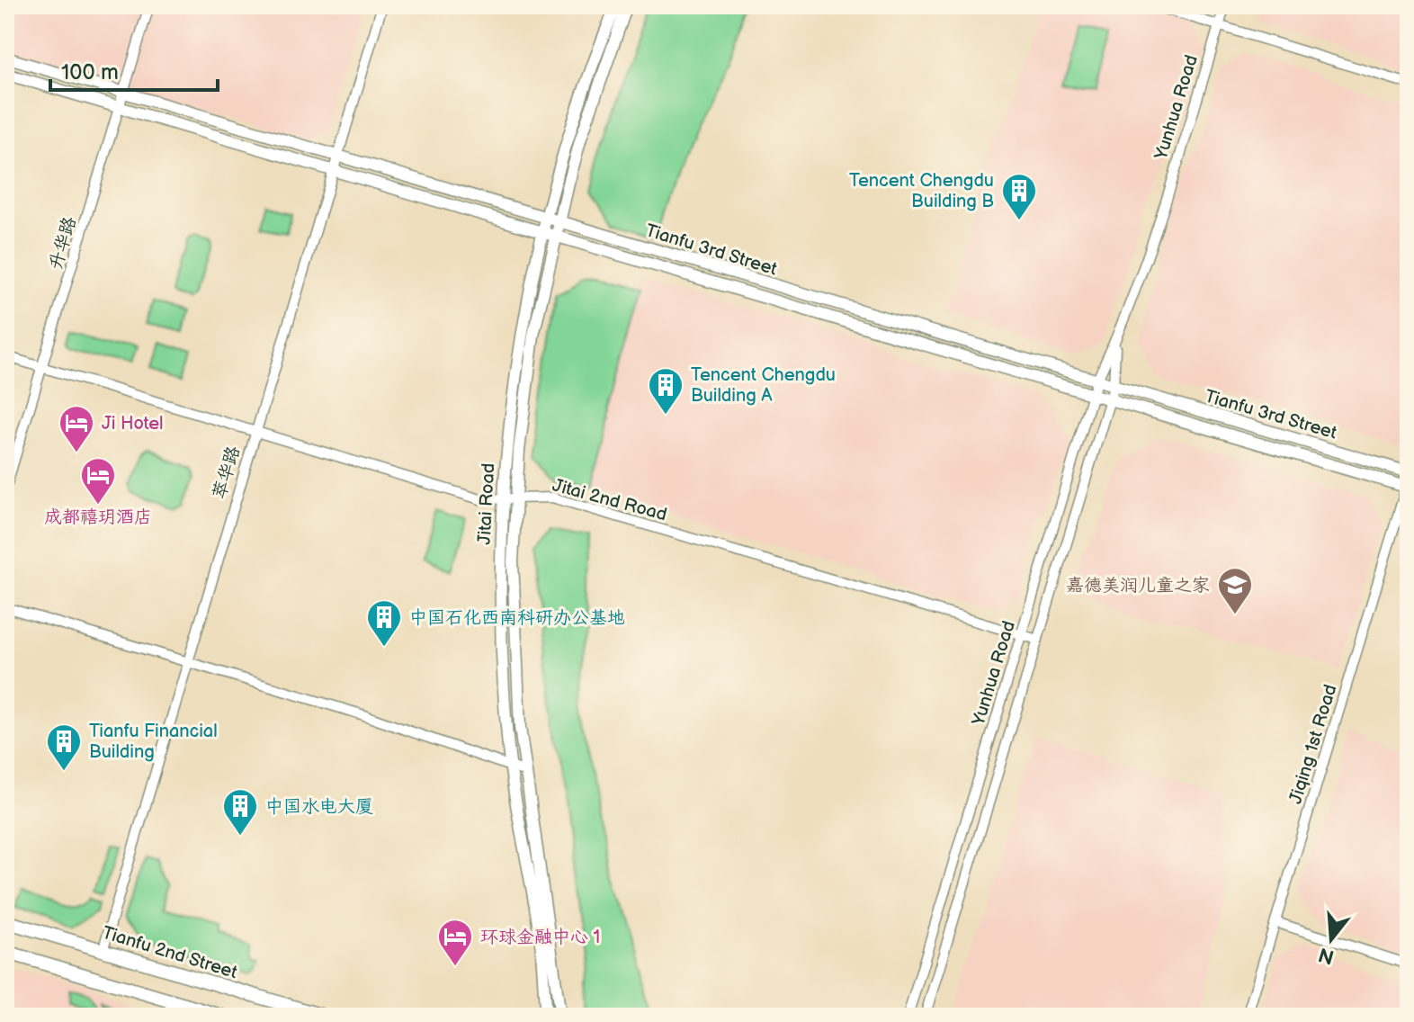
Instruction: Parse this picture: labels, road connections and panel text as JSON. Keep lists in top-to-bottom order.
{
  "streets": {
    "main road": ["Tianfu 2nd Street"],
    "street": [
      "Yunhua Road",
      "升华路",
      "Tianfu 3rd Street",
      "萃华路",
      "Jitai 2nd Road",
      "Jitai Road",
      "Jiqing 1st Road"
    ]
  },
  "crossings": [
    ["Yunhua Road", "Tianfu 3rd Street"],
    ["Yunhua Road", "Jitai 2nd Road"],
    ["升华路", "Tianfu 3rd Street"],
    ["升华路", "Jitai 2nd Road"],
    ["Tianfu 3rd Street", "萃华路"],
    ["Tianfu 3rd Street", "Jitai Road"],
    ["Tianfu 3rd Street", "Jiqing 1st Road"],
    ["萃华路", "Jitai 2nd Road"],
    ["萃华路", "Tianfu 2nd Street"],
    ["Jitai 2nd Road", "Jitai Road"]
  ],
  "places": {
    "building": [
      "Tencent Chengdu Building B",
      "Tencent Chengdu Building A",
      "中国石化西南科研办公基地",
      "Tianfu Financial Building",
      "中国水电大厦"
    ],
    "hotel": ["Ji Hotel", "成都禧玥酒店", "环球金融中心 1"],
    "school or university": ["嘉德美润儿童之家"]
  },
  "scale_bar": "100 m",
  "north": "bottom"
}
